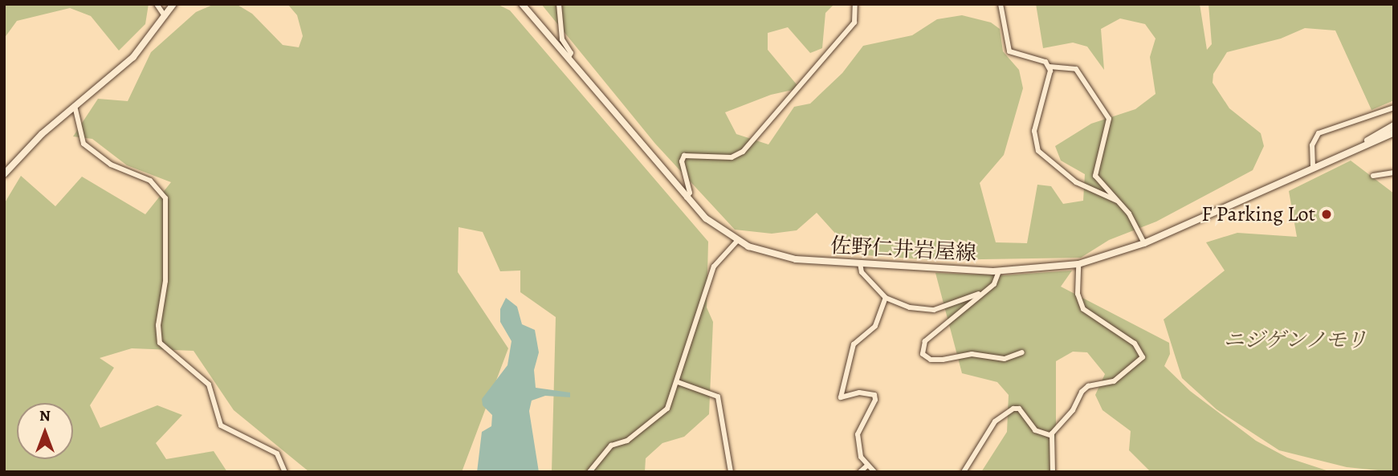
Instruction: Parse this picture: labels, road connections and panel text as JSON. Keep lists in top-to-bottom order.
{
  "streets": {
    "main road": ["佐野仁井岩屋線"]
  },
  "parks": ["ニジゲンノモリ"],
  "places": ["F Parking Lot"],
  "north": "top"
}
